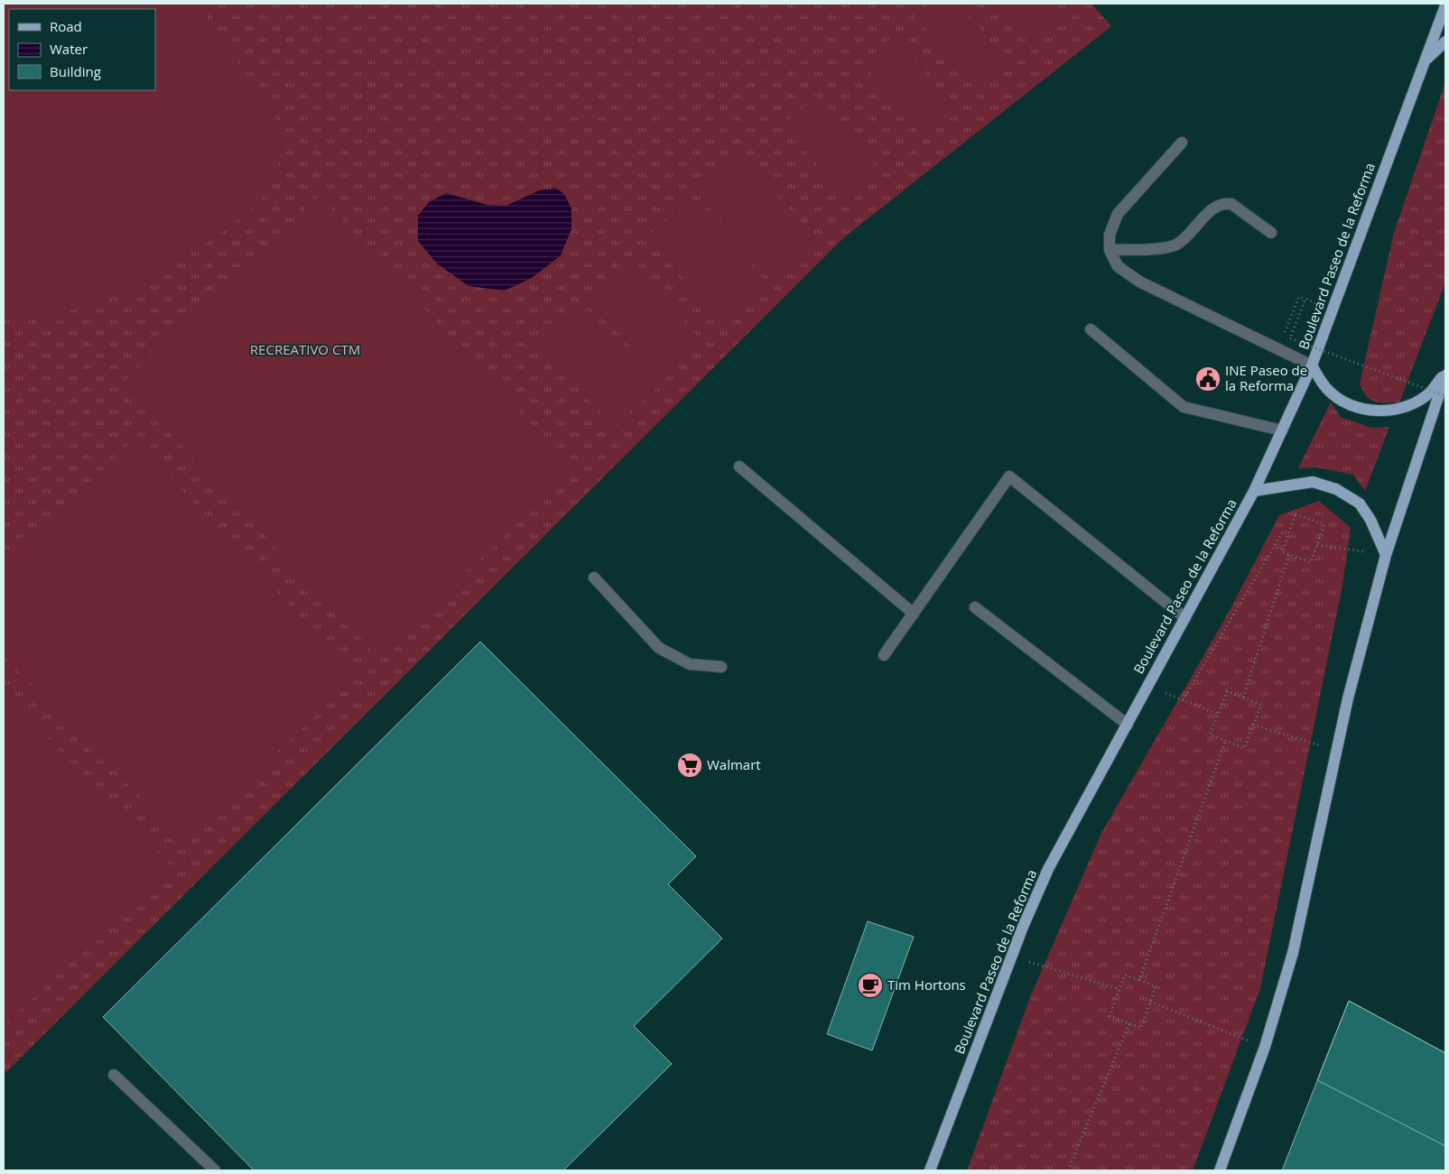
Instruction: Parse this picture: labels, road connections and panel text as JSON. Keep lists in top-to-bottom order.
{
  "streets": {
    "main road": ["Boulevard Paseo de la Reforma"]
  },
  "parks": ["RECREATIVO CTM"],
  "places": {
    "public building": ["INE Paseo de la Reforma"],
    "supermarket": ["Walmart"],
    "cafe": ["Tim Hortons"]
  },
  "legend": ["Road", "Water", "Building"]
}
